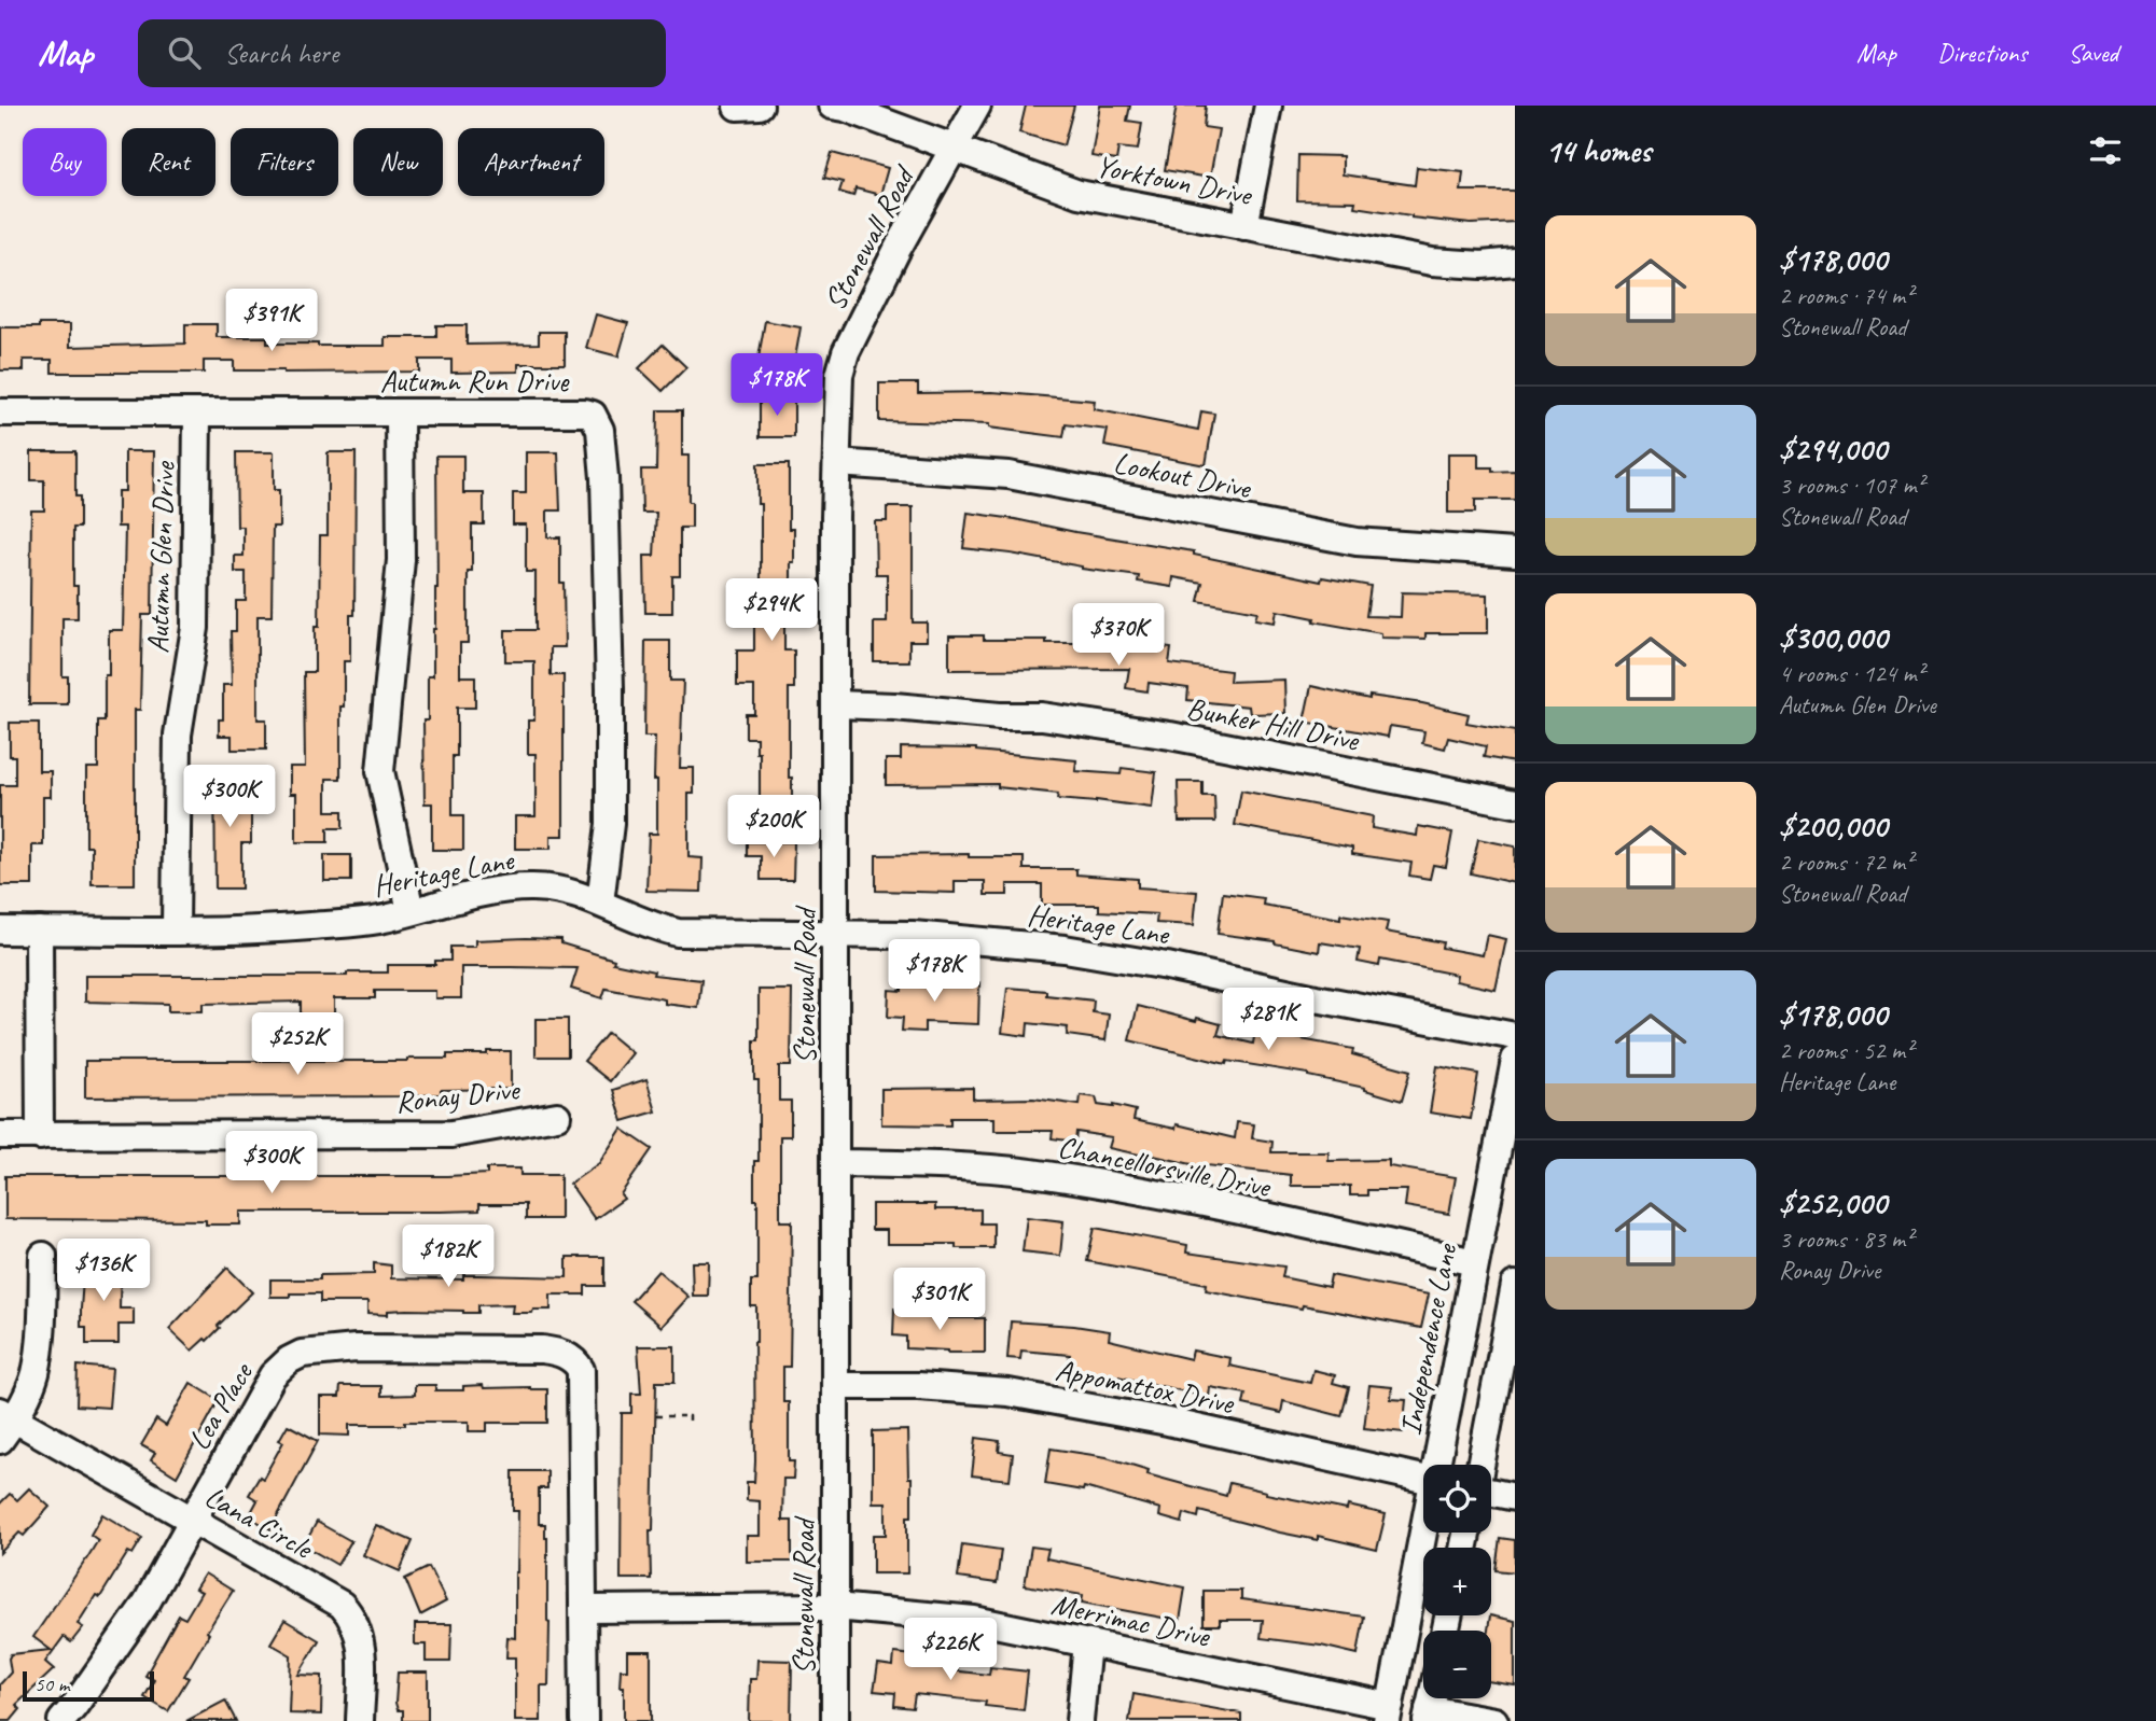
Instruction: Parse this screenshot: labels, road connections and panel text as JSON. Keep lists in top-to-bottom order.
{
  "streets": {
    "street": [
      "Yorktown Drive",
      "Stonewall Road",
      "Autumn Run Drive",
      "Lookout Drive",
      "Autumn Glen Drive",
      "Bunker Hill Drive",
      "Heritage Lane",
      "Ronay Drive",
      "Chancellorsville Drive",
      "Independence Lane",
      "Appomattox Drive",
      "Lea Place",
      "Lana Circle",
      "Merrimac Drive"
    ]
  },
  "crossings": [
    ["Yorktown Drive", "Stonewall Road"],
    ["Stonewall Road", "Lookout Drive"],
    ["Stonewall Road", "Bunker Hill Drive"],
    ["Stonewall Road", "Heritage Lane"],
    ["Stonewall Road", "Chancellorsville Drive"],
    ["Stonewall Road", "Appomattox Drive"],
    ["Stonewall Road", "Merrimac Drive"],
    ["Autumn Run Drive", "Autumn Glen Drive"],
    ["Autumn Run Drive", "Heritage Lane"],
    ["Autumn Glen Drive", "Heritage Lane"],
    ["Chancellorsville Drive", "Independence Lane"],
    ["Independence Lane", "Merrimac Drive"],
    ["Lea Place", "Lana Circle"],
    ["Lea Place", "Merrimac Drive"]
  ],
  "scale_bar": "50 m",
  "page": {
    "header": "Map",
    "search": "Search here",
    "nav": ["Map", "Directions", "Saved"],
    "heading": "14 homes",
    "chip": [
      "Buy",
      "Rent",
      "Filters",
      "New",
      "Apartment"
    ],
    "list": [
      {
        "name": "$178,000",
        "note": "2 rooms · 74 m² · Stonewall Road"
      },
      {
        "name": "$294,000",
        "note": "3 rooms · 107 m² · Stonewall Road"
      },
      {
        "name": "$300,000",
        "note": "4 rooms · 124 m² · Autumn Glen Drive"
      },
      {
        "name": "$200,000",
        "note": "2 rooms · 72 m² · Stonewall Road"
      },
      {
        "name": "$178,000",
        "note": "2 rooms · 52 m² · Heritage Lane"
      },
      {
        "name": "$252,000",
        "note": "3 rooms · 83 m² · Ronay Drive"
      }
    ],
    "price": [
      "$391K",
      "$178K",
      "$294K",
      "$370K",
      "$300K",
      "$200K",
      "$178K",
      "$281K",
      "$252K",
      "$300K",
      "$182K",
      "$136K",
      "$301K",
      "$226K"
    ],
    "map_buttons": ["+", "−"],
    "scale": "50 m"
  }
}
